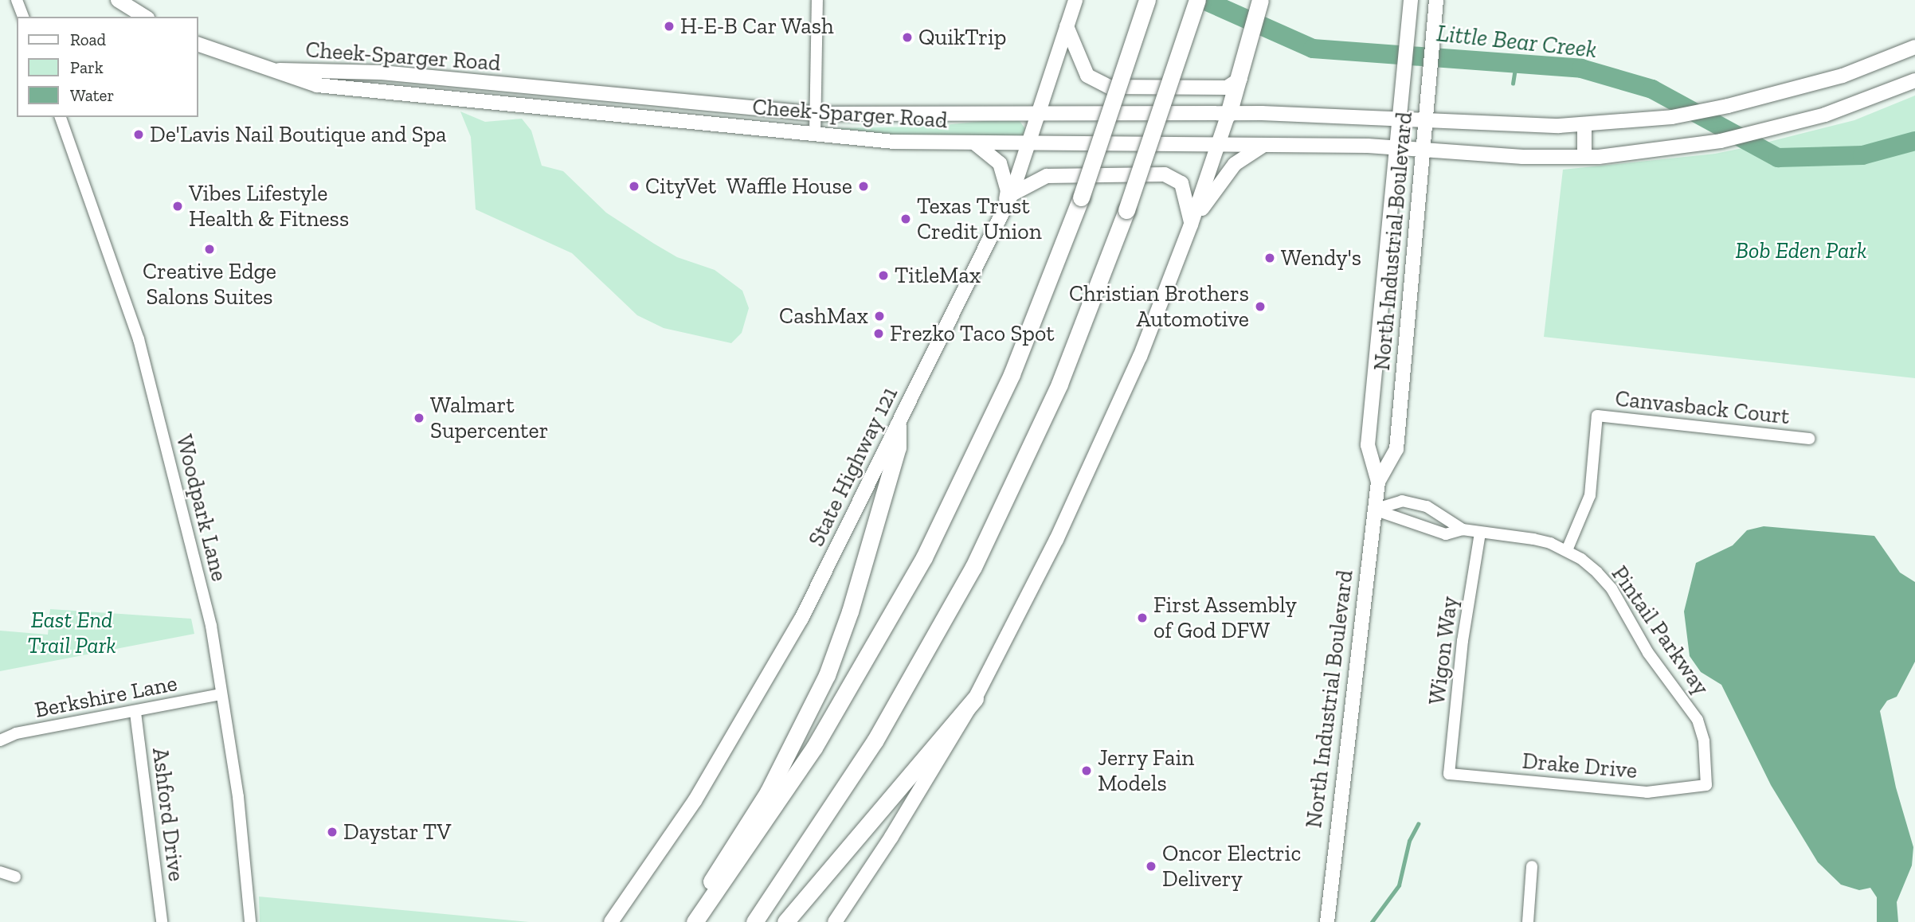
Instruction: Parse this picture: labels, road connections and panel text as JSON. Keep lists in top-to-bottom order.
{
  "streets": {
    "main road": ["Cheek-Sparger Road", "North Industrial Boulevard", "State Highway 121"],
    "street": [
      "Canvasback Court",
      "Woodpark Lane",
      "Pintail Parkway",
      "Wigon Way",
      "Berkshire Lane",
      "Drake Drive",
      "Ashford Drive"
    ]
  },
  "crossings": [
    ["Cheek-Sparger Road", "North Industrial Boulevard"],
    ["Cheek-Sparger Road", "State Highway 121"],
    ["North Industrial Boulevard", "Pintail Parkway"],
    ["Canvasback Court", "Pintail Parkway"],
    ["Woodpark Lane", "Berkshire Lane"],
    ["Pintail Parkway", "Wigon Way"],
    ["Pintail Parkway", "Drake Drive"],
    ["Wigon Way", "Drake Drive"],
    ["Berkshire Lane", "Ashford Drive"]
  ],
  "water": ["Little Bear Creek"],
  "parks": ["Bob Eden Park", "East End Trail Park"],
  "places": [
    "H-E-B Car Wash",
    "QuikTrip",
    "De'Lavis Nail Boutique and Spa",
    "CityVet",
    "Waffle House",
    "Vibes Lifestyle Health & Fitness",
    "Texas Trust Credit Union",
    "Creative Edge Salons Suites",
    "Wendy's",
    "TitleMax",
    "Christian Brothers Automotive",
    "CashMax",
    "Frezko Taco Spot",
    "Walmart Supercenter",
    "First Assembly of God DFW",
    "Jerry Fain Models",
    "Daystar TV",
    "Oncor Electric Delivery"
  ],
  "legend": ["Road", "Park", "Water"]
}
